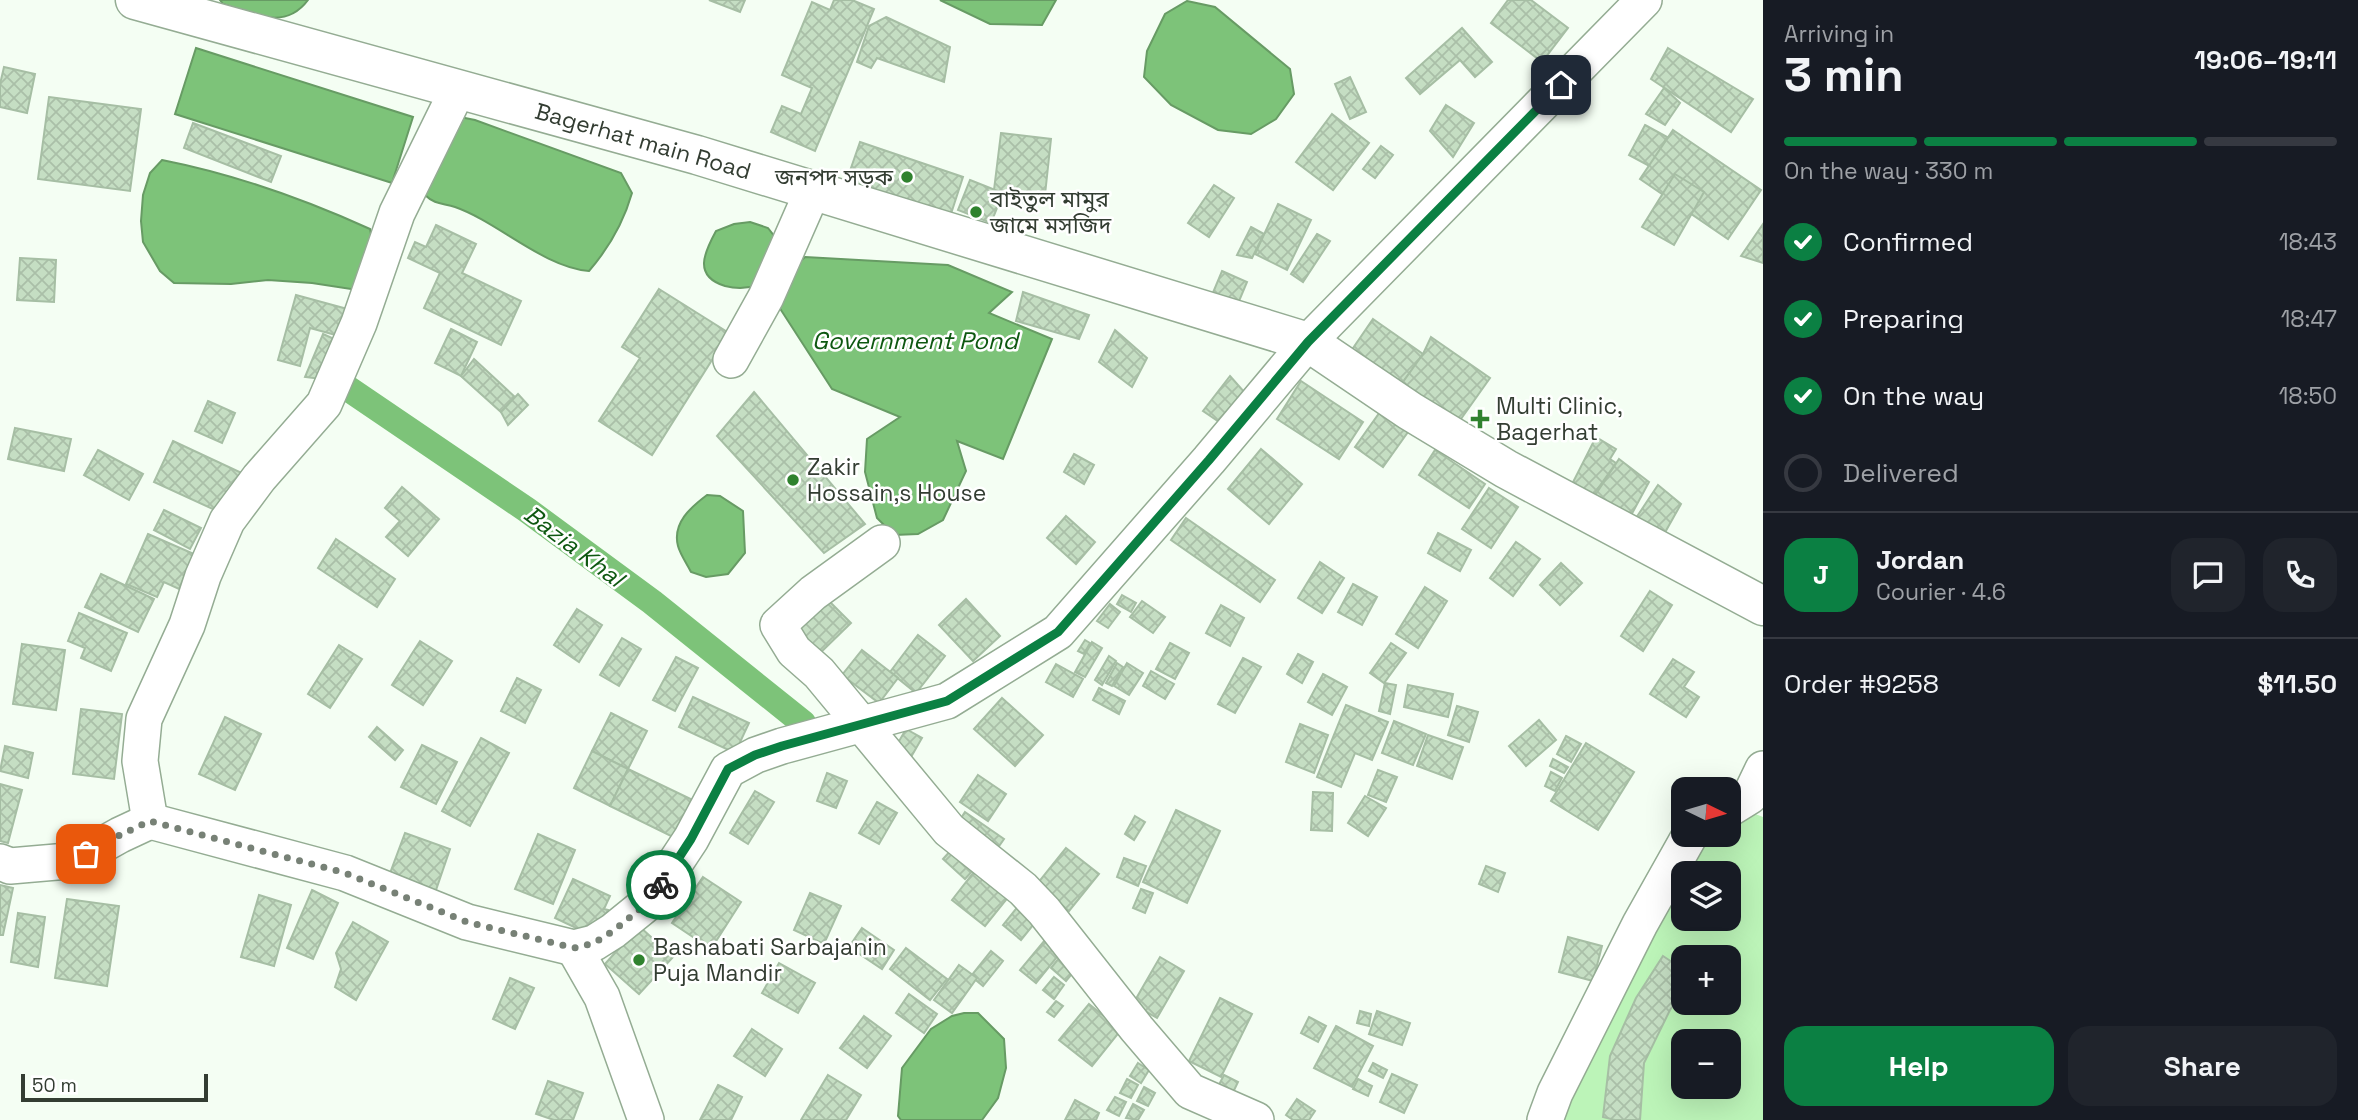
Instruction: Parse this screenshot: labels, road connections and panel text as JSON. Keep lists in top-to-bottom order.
{
  "streets": {
    "main road": ["Bagerhat main Road"]
  },
  "water": ["Government Pond", "Bazia Khal"],
  "places": {
    "other": [
      "জনপদ সড়ক",
      "বাইতুল মামুর জামে মসজিদ",
      "Zakir Hossain,s House",
      "Bashabati Sarbajanin Puja Mandir"
    ],
    "health": ["Multi Clinic, Bagerhat"]
  },
  "scale_bar": "50 m",
  "north": "right",
  "page": {
    "heading": ["3 min", "Arriving in", "19:06–19:11"],
    "panel": [
      "Jordan",
      "Courier · 4.6",
      "Order #9258",
      "$11.50"
    ],
    "bar": "On the way · 330 m",
    "list": [
      ["Confirmed", "18:43"],
      ["Preparing", "18:47"],
      ["On the way", "18:50"],
      "Delivered"
    ],
    "round": "J",
    "map_buttons": ["+", "−"],
    "buttons": ["Help", "Share"],
    "scale": "50 m"
  }
}
